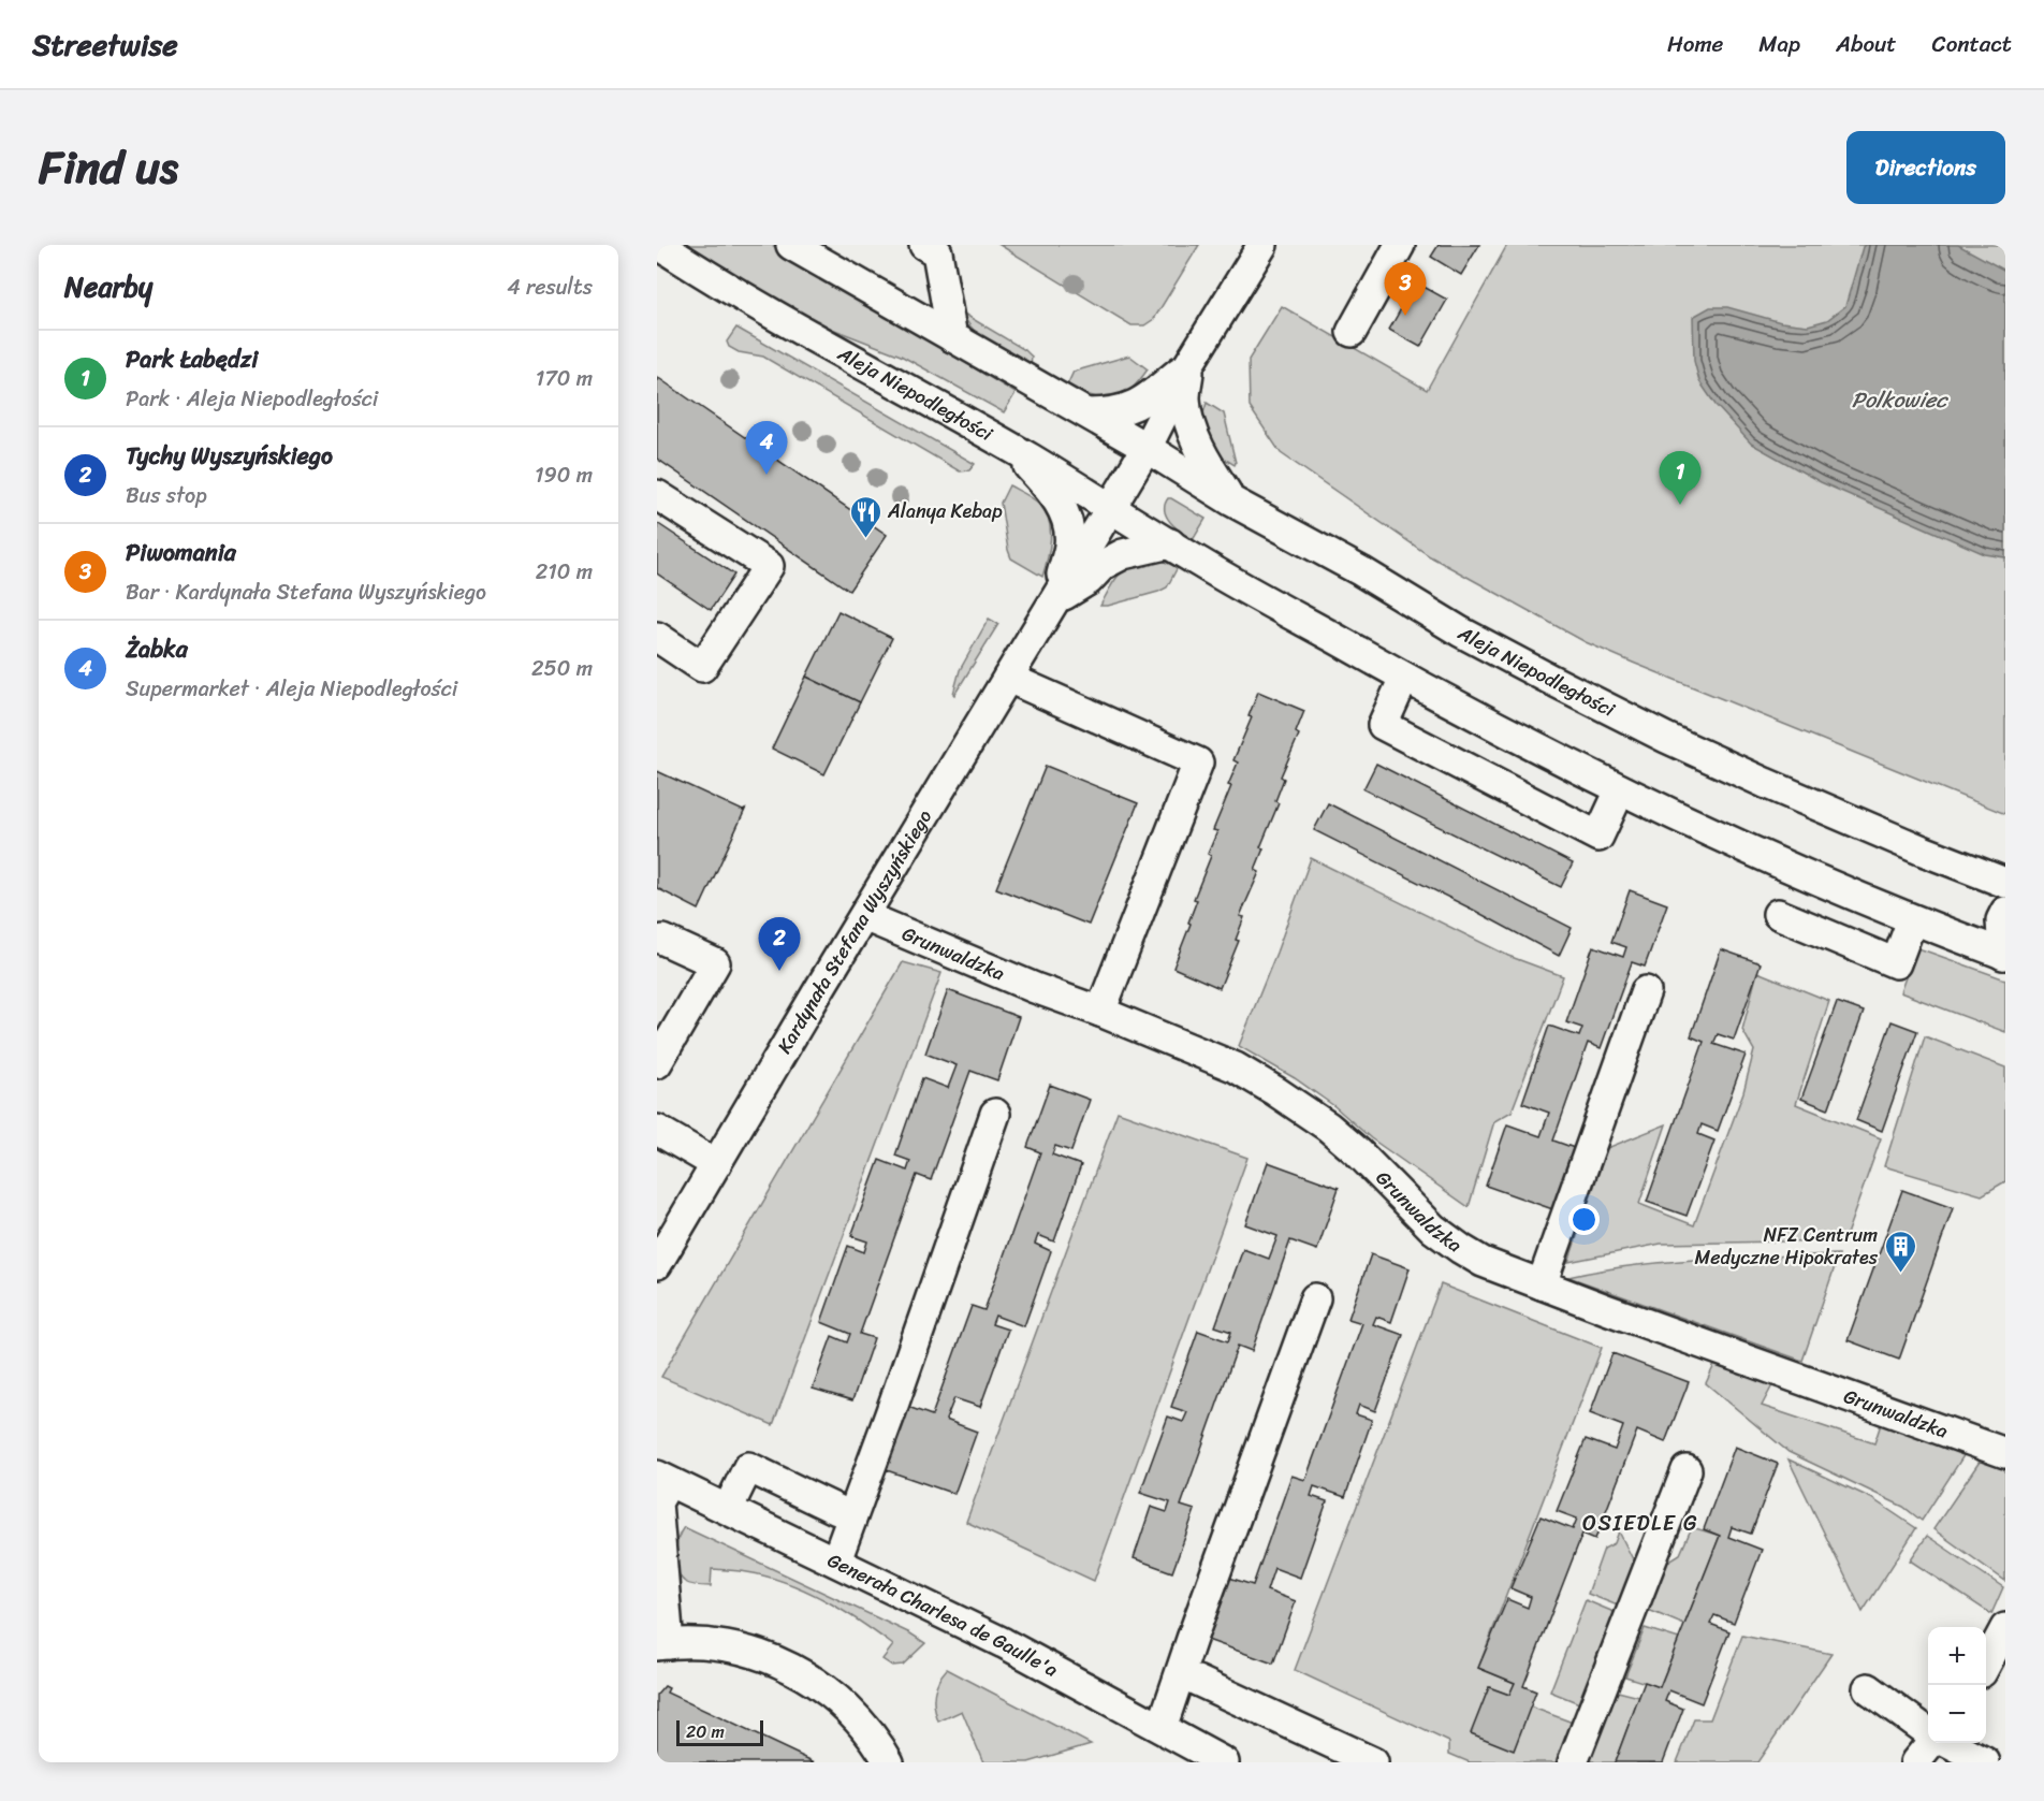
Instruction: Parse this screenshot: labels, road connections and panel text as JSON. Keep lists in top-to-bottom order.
{
  "streets": {
    "street": [
      "Aleja Niepodległości",
      "Kardynała Stefana Wyszyńskiego",
      "Grunwaldzka",
      "Generała Charlesa de Gaulle'a"
    ]
  },
  "crossings": [
    ["Aleja Niepodległości", "Kardynała Stefana Wyszyńskiego"],
    ["Kardynała Stefana Wyszyńskiego", "Grunwaldzka"]
  ],
  "districts": ["OSIEDLE G"],
  "water": ["Polkowiec"],
  "places": {
    "restaurant": ["Alanya Kebap"],
    "building": ["NFZ Centrum Medyczne Hipokrates"]
  },
  "scale_bar": "20 m",
  "page": {
    "header": "Streetwise",
    "nav": [
      "Home",
      "Map",
      "About",
      "Contact"
    ],
    "title": "Find us",
    "buttons": "Directions",
    "heading": ["Nearby", "4 results"],
    "pins": [
      "3",
      "4",
      "1",
      "2"
    ],
    "list": [
      {
        "mark": "1",
        "name": "Park Łabędzi",
        "note": "Park · Aleja Niepodległości",
        "value": "170 m"
      },
      {
        "mark": "2",
        "name": "Tychy Wyszyńskiego",
        "note": "Bus stop",
        "value": "190 m"
      },
      {
        "mark": "3",
        "name": "Piwomania",
        "note": "Bar · Kardynała Stefana Wyszyńskiego",
        "value": "210 m"
      },
      {
        "mark": "4",
        "name": "Żabka",
        "note": "Supermarket · Aleja Niepodległości",
        "value": "250 m"
      }
    ],
    "map_buttons": ["+", "−"],
    "scale": "20 m"
  }
}
